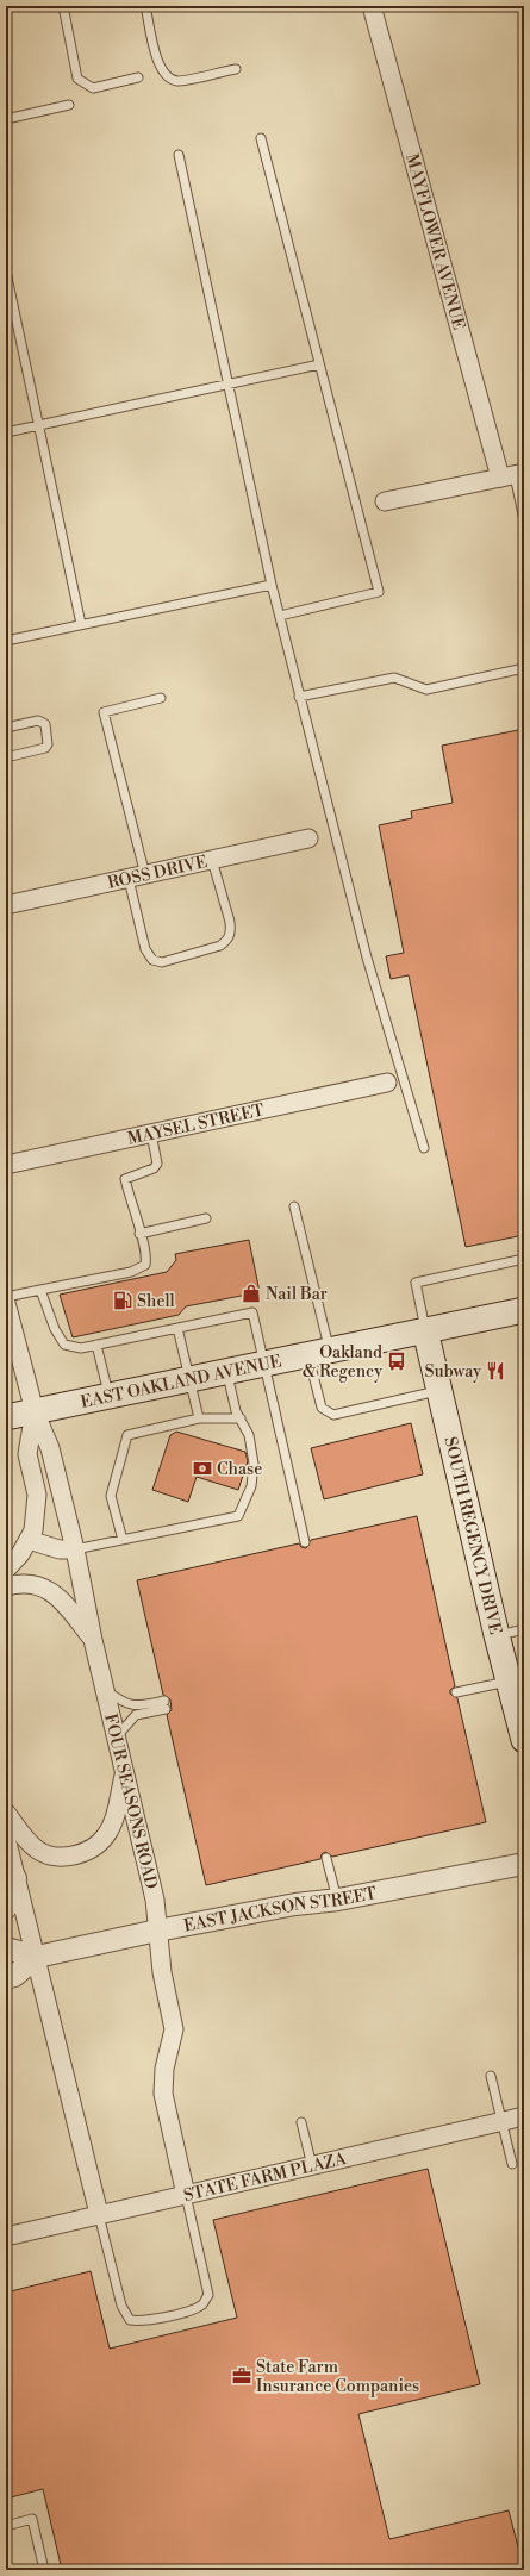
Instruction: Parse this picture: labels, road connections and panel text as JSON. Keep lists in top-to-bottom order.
{
  "streets": {
    "main road": ["EAST OAKLAND AVENUE", "SOUTH REGENCY DRIVE"],
    "street": [
      "MAYFLOWER AVENUE",
      "ROSS DRIVE",
      "MAYSEL STREET",
      "FOUR SEASONS ROAD",
      "EAST JACKSON STREET",
      "STATE FARM PLAZA"
    ]
  },
  "crossings": [
    ["EAST OAKLAND AVENUE", "SOUTH REGENCY DRIVE"],
    ["EAST OAKLAND AVENUE", "FOUR SEASONS ROAD"],
    ["FOUR SEASONS ROAD", "EAST JACKSON STREET"],
    ["FOUR SEASONS ROAD", "STATE FARM PLAZA"]
  ],
  "places": {
    "shop": ["Nail Bar"],
    "fuel station": ["Shell"],
    "bus stop": ["Oakland & Regency"],
    "restaurant": ["Subway"],
    "bank": ["Chase"],
    "office": ["State Farm Insurance Companies"]
  }
}
